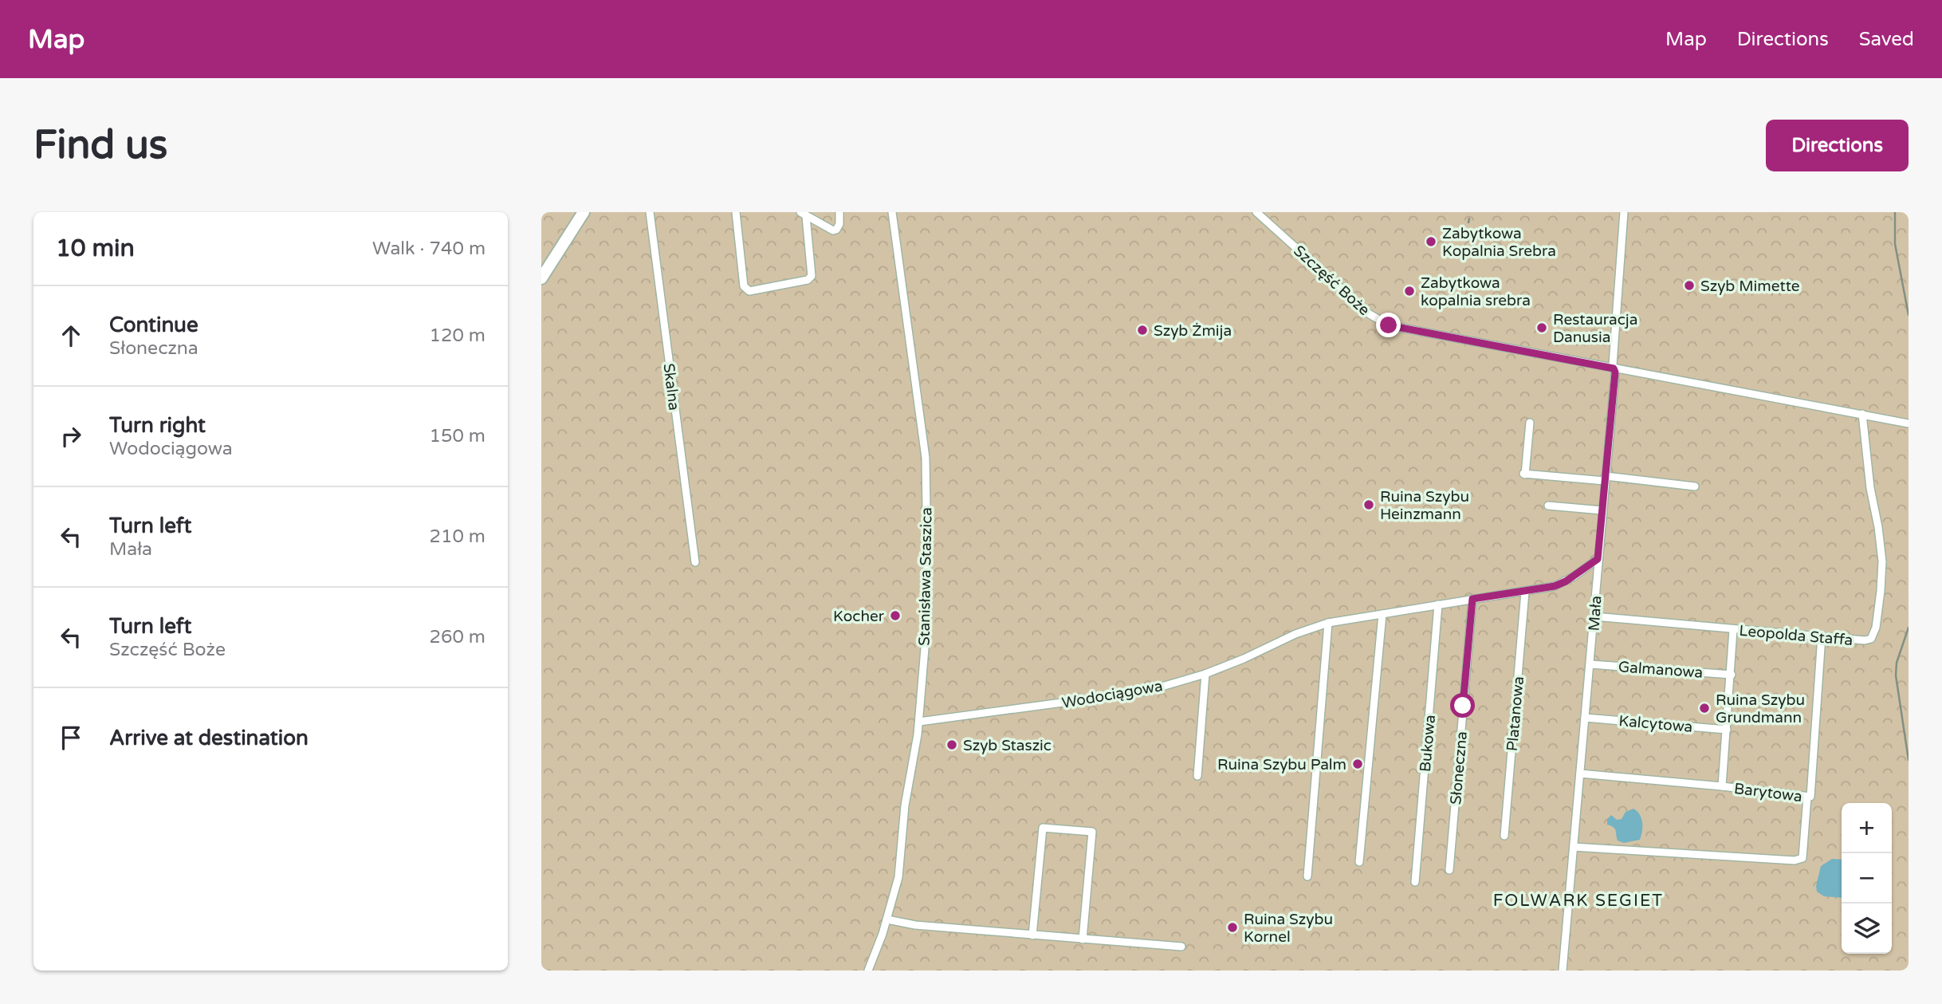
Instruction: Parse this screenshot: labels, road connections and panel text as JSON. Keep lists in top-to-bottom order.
{
  "streets": {
    "street": [
      "Szczęść Boże",
      "Skalna",
      "Stanisława Staszica",
      "Mała",
      "Leopolda Staffa",
      "Galmanowa",
      "Wodociągowa",
      "Platanowa",
      "Kalcytowa",
      "Bukowa",
      "Słoneczna",
      "Barytowa"
    ]
  },
  "crossings": [
    ["Szczęść Boże", "Mała"],
    ["Stanisława Staszica", "Wodociągowa"],
    ["Mała", "Leopolda Staffa"],
    ["Mała", "Galmanowa"],
    ["Mała", "Wodociągowa"],
    ["Mała", "Kalcytowa"],
    ["Leopolda Staffa", "Barytowa"],
    ["Galmanowa", "Barytowa"],
    ["Wodociągowa", "Platanowa"],
    ["Wodociągowa", "Bukowa"],
    ["Wodociągowa", "Słoneczna"],
    ["Kalcytowa", "Barytowa"]
  ],
  "districts": ["FOLWARK SEGIET"],
  "places": [
    "Zabytkowa Kopalnia Srebra",
    "Szyb Mimette",
    "Zabytkowa kopalnia srebra",
    "Restauracja Danusia",
    "Szyb Żmija",
    "Ruina Szybu Heinzmann",
    "Kocher",
    "Ruina Szybu Grundmann",
    "Szyb Staszic",
    "Ruina Szybu Palm",
    "Ruina Szybu Kornel"
  ],
  "page": {
    "header": "Map",
    "nav": ["Map", "Directions", "Saved"],
    "buttons": "Directions",
    "title": "Find us",
    "heading": ["10 min", "Walk · 740 m"],
    "list": [
      ["Continue", "Słoneczna", "120 m"],
      ["Turn right", "Wodociągowa", "150 m"],
      ["Turn left", "Mała", "210 m"],
      ["Turn left", "Szczęść Boże", "260 m"],
      "Arrive at destination"
    ],
    "map_buttons": ["+", "−"]
  }
}
